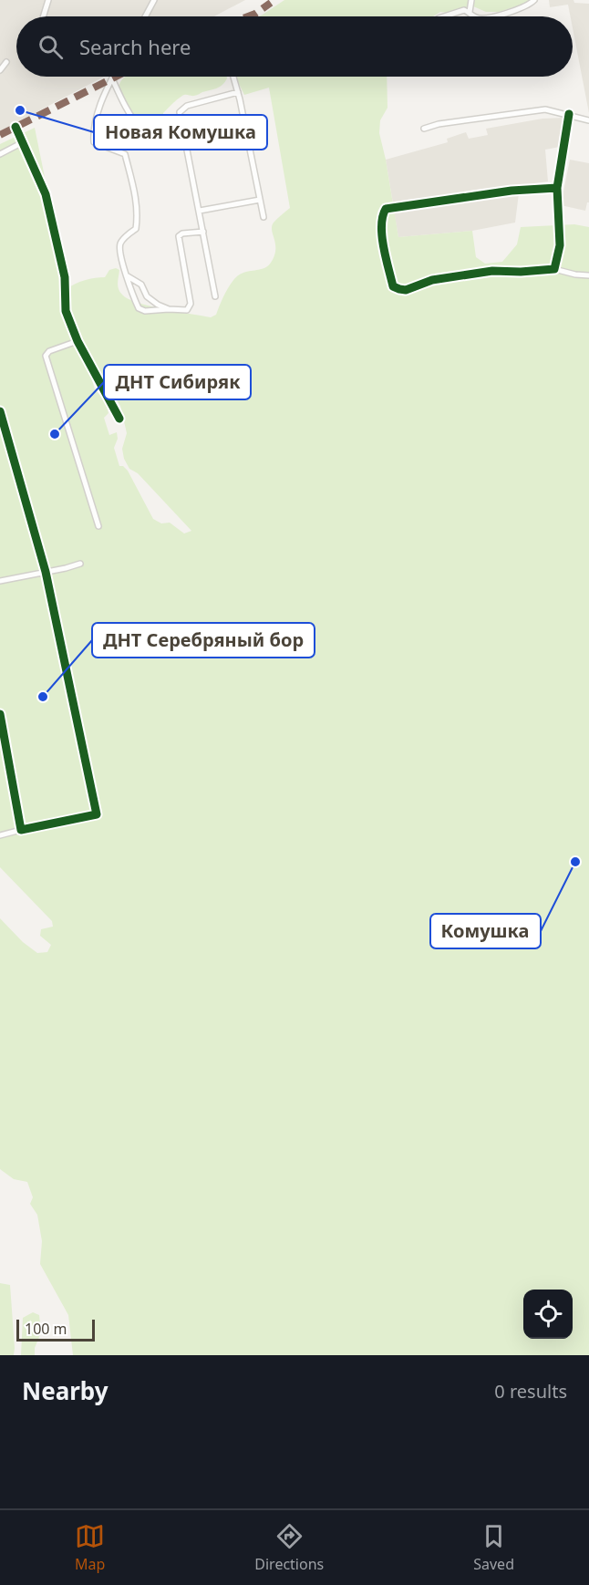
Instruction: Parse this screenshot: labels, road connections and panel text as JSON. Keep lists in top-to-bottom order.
{
  "places": [
    "Новая Комушка",
    "ДНТ Сибиряк",
    "ДНТ Серебряный бор",
    "Комушка"
  ],
  "scale_bar": "100 m",
  "page": {
    "search": "Search here",
    "scale": "100 m",
    "heading": ["Nearby", "0 results"],
    "nav": ["Map", "Directions", "Saved"]
  }
}
